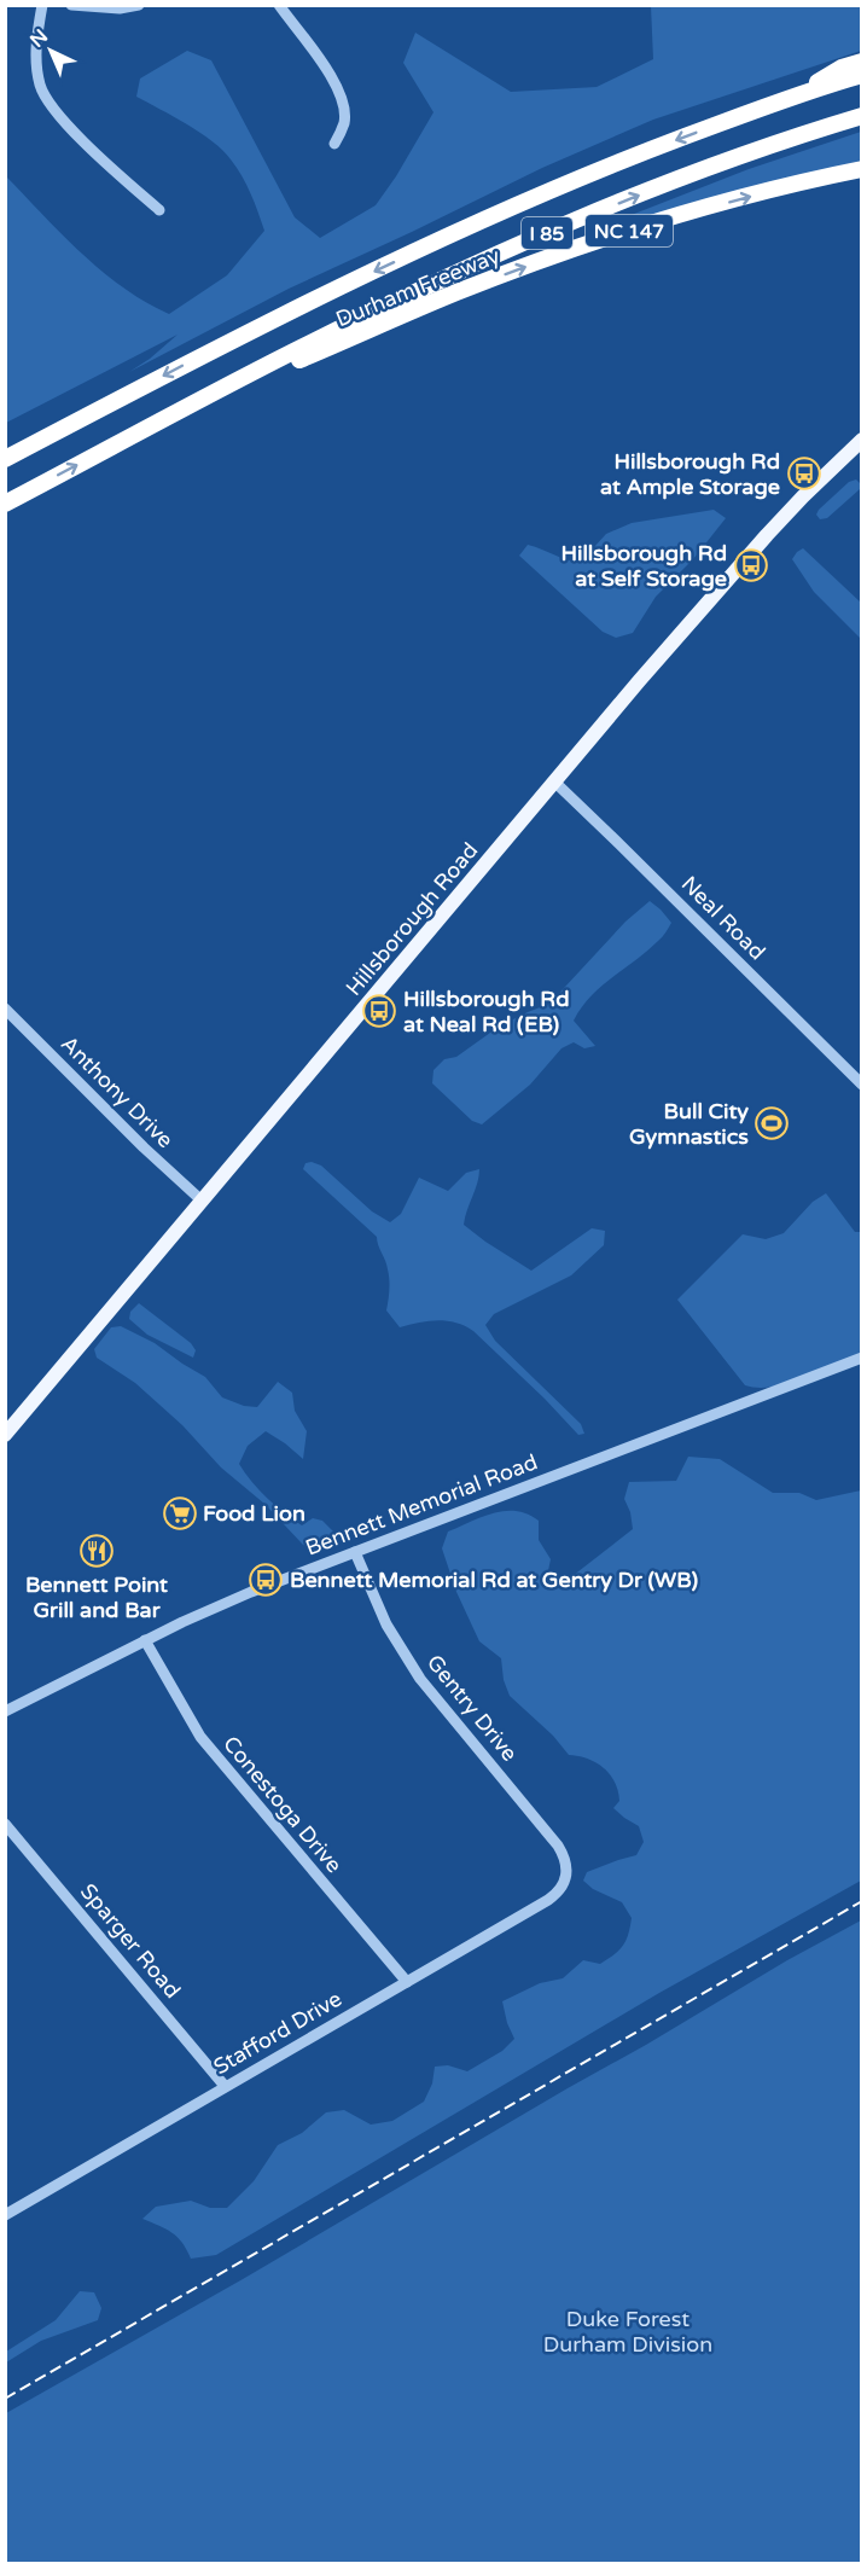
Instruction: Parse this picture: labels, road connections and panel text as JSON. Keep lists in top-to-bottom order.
{
  "streets": {
    "highway": ["NC 147", "I 85", "Durham Freeway"],
    "main road": ["Hillsborough Road"],
    "street": [
      "Neal Road",
      "Anthony Drive",
      "Bennett Memorial Road",
      "Gentry Drive",
      "Conestoga Drive",
      "Sparger Road",
      "Stafford Drive"
    ]
  },
  "crossings": [
    ["I 85", "Durham Freeway"],
    ["Neal Road", "Hillsborough Road"],
    ["Hillsborough Road", "Anthony Drive"],
    ["Bennett Memorial Road", "Gentry Drive"],
    ["Bennett Memorial Road", "Conestoga Drive"],
    ["Gentry Drive", "Stafford Drive"],
    ["Conestoga Drive", "Stafford Drive"],
    ["Sparger Road", "Stafford Drive"]
  ],
  "parks": ["Duke Forest Durham Division"],
  "places": {
    "bus stop": [
      "Hillsborough Rd at Ample Storage",
      "Hillsborough Rd at Self Storage",
      "Hillsborough Rd at Neal Rd (EB)",
      "Bennett Memorial Rd at Gentry Dr (WB)"
    ],
    "sports": ["Bull City Gymnastics"],
    "supermarket": ["Food Lion"],
    "restaurant": ["Bennett Point Grill and Bar"]
  },
  "north": "top left"
}
